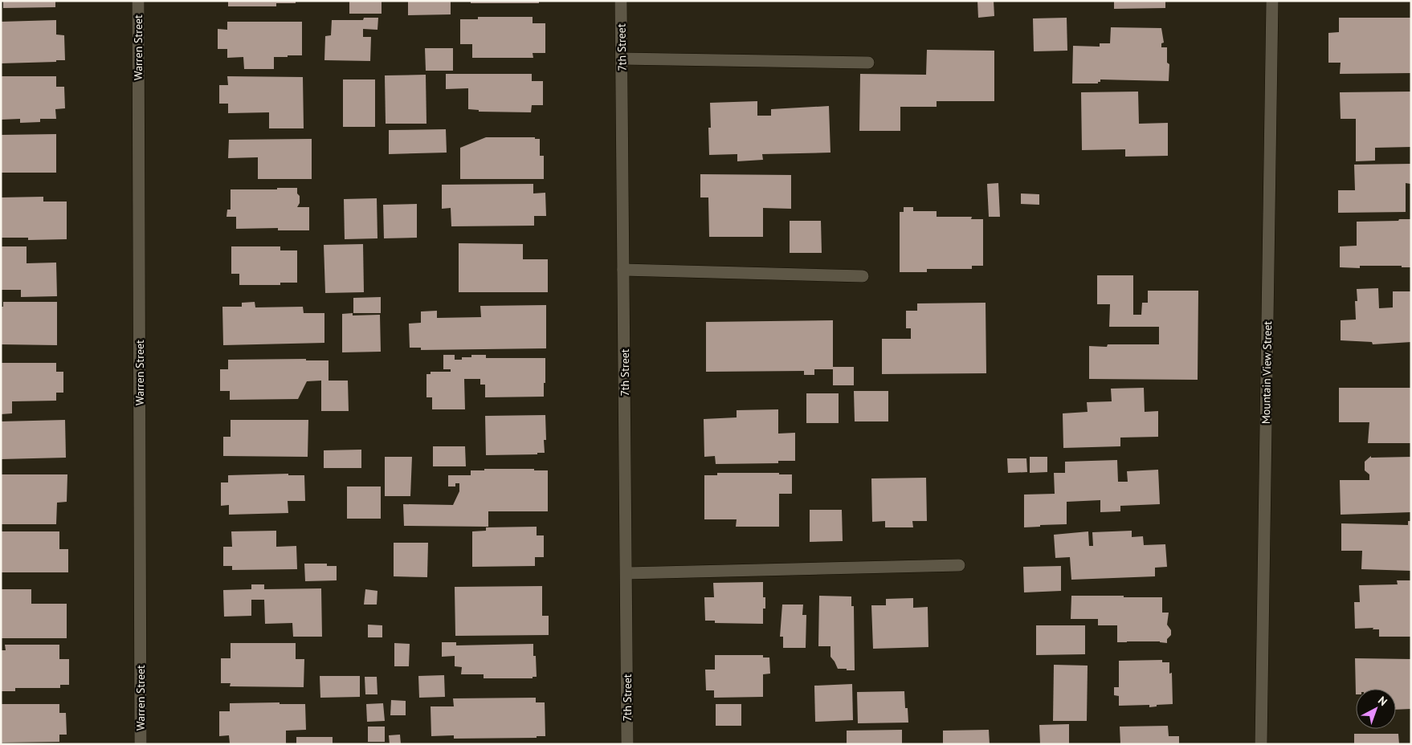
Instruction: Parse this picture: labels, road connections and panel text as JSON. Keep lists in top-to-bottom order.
{
  "streets": {
    "street": ["Warren Street", "7th Street", "Mountain View Street"]
  },
  "north": "top right"
}
